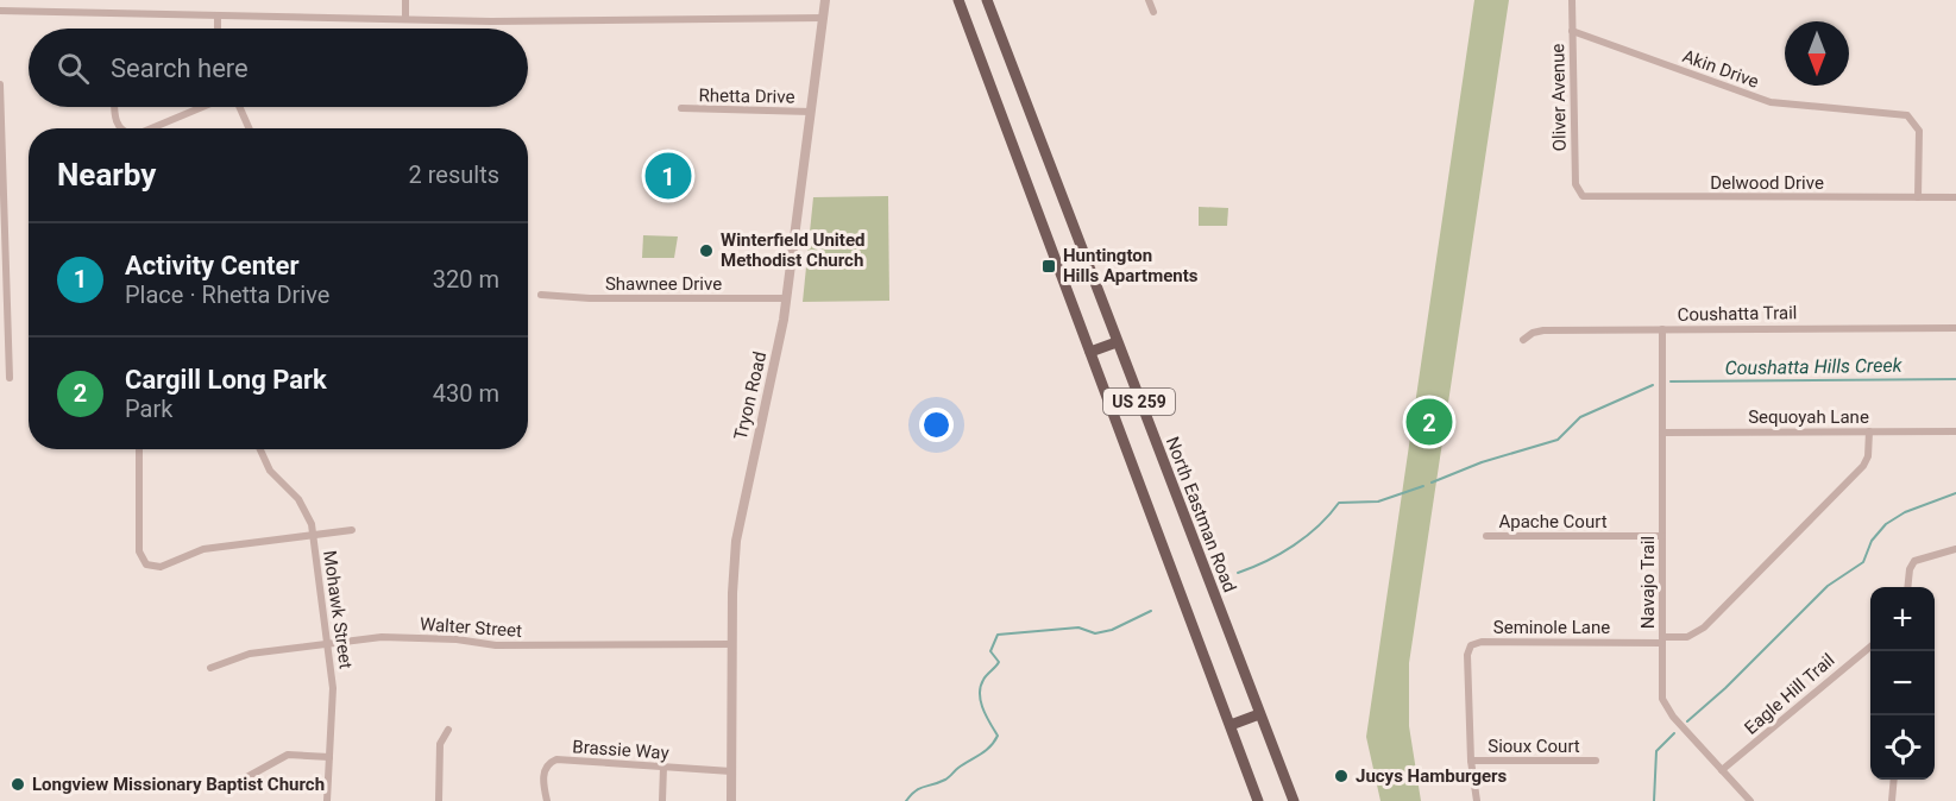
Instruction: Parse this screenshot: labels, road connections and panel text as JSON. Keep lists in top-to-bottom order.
{
  "streets": {
    "main road": ["US 259", "North Eastman Road"],
    "street": [
      "Akin Drive",
      "Rhetta Drive",
      "Oliver Avenue",
      "Delwood Drive",
      "Shawnee Drive",
      "Coushatta Trail",
      "Tryon Road",
      "Sequoyah Lane",
      "Apache Court",
      "Navajo Trail",
      "Mohawk Street",
      "Walter Street",
      "Seminole Lane",
      "Eagle Hill Trail",
      "Sioux Court",
      "Brassie Way"
    ]
  },
  "crossings": [
    ["Akin Drive", "Oliver Avenue"],
    ["Akin Drive", "Delwood Drive"],
    ["Rhetta Drive", "Tryon Road"],
    ["Oliver Avenue", "Delwood Drive"],
    ["Shawnee Drive", "Tryon Road"],
    ["Coushatta Trail", "Navajo Trail"],
    ["Tryon Road", "Walter Street"],
    ["Tryon Road", "Brassie Way"],
    ["Sequoyah Lane", "Navajo Trail"],
    ["Sequoyah Lane", "Seminole Lane"],
    ["Apache Court", "Navajo Trail"],
    ["Navajo Trail", "Seminole Lane"],
    ["Navajo Trail", "Eagle Hill Trail"],
    ["Mohawk Street", "Walter Street"],
    ["Seminole Lane", "Sioux Court"]
  ],
  "water": ["Coushatta Hills Creek"],
  "places": {
    "other": ["Winterfield United Methodist Church", "Jucys Hamburgers", "Longview Missionary Baptist Church"],
    "transit": ["Huntington Hills Apartments"]
  },
  "north": "bottom",
  "page": {
    "search": "Search here",
    "heading": ["Nearby", "2 results"],
    "pins": ["1", "2"],
    "list": [
      {
        "mark": "1",
        "name": "Activity Center",
        "note": "Place · Rhetta Drive",
        "value": "320 m"
      },
      {
        "mark": "2",
        "name": "Cargill Long Park",
        "note": "Park",
        "value": "430 m"
      }
    ],
    "map_buttons": ["+", "−"]
  }
}
